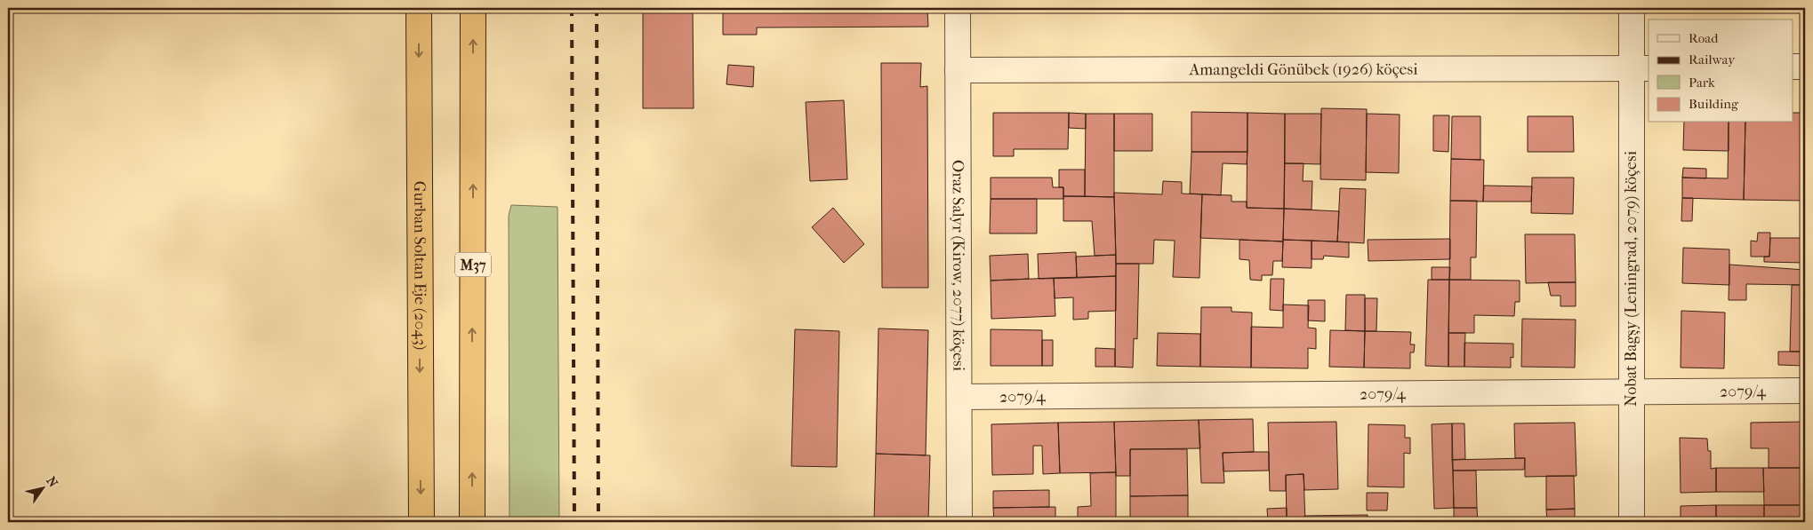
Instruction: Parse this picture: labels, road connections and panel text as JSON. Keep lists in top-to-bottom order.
{
  "streets": {
    "highway": ["M37", "Gurban Soltan Eje (2043)"],
    "street": [
      "Amangeldi Gönübek (1926) köçesi",
      "Oraz Salyr (Kirow, 2077) köçesi",
      "Nobat Bagşy (Leningrad, 2079) köçesi",
      "2079/4"
    ]
  },
  "crossings": [
    ["Amangeldi Gönübek (1926) köçesi", "Oraz Salyr (Kirow, 2077) köçesi"],
    ["Amangeldi Gönübek (1926) köçesi", "Nobat Bagşy (Leningrad, 2079) köçesi"],
    ["Oraz Salyr (Kirow, 2077) köçesi", "2079/4"],
    ["Nobat Bagşy (Leningrad, 2079) köçesi", "2079/4"]
  ],
  "legend": [
    "Road",
    "Railway",
    "Park",
    "Building"
  ],
  "north": "top right"
}
